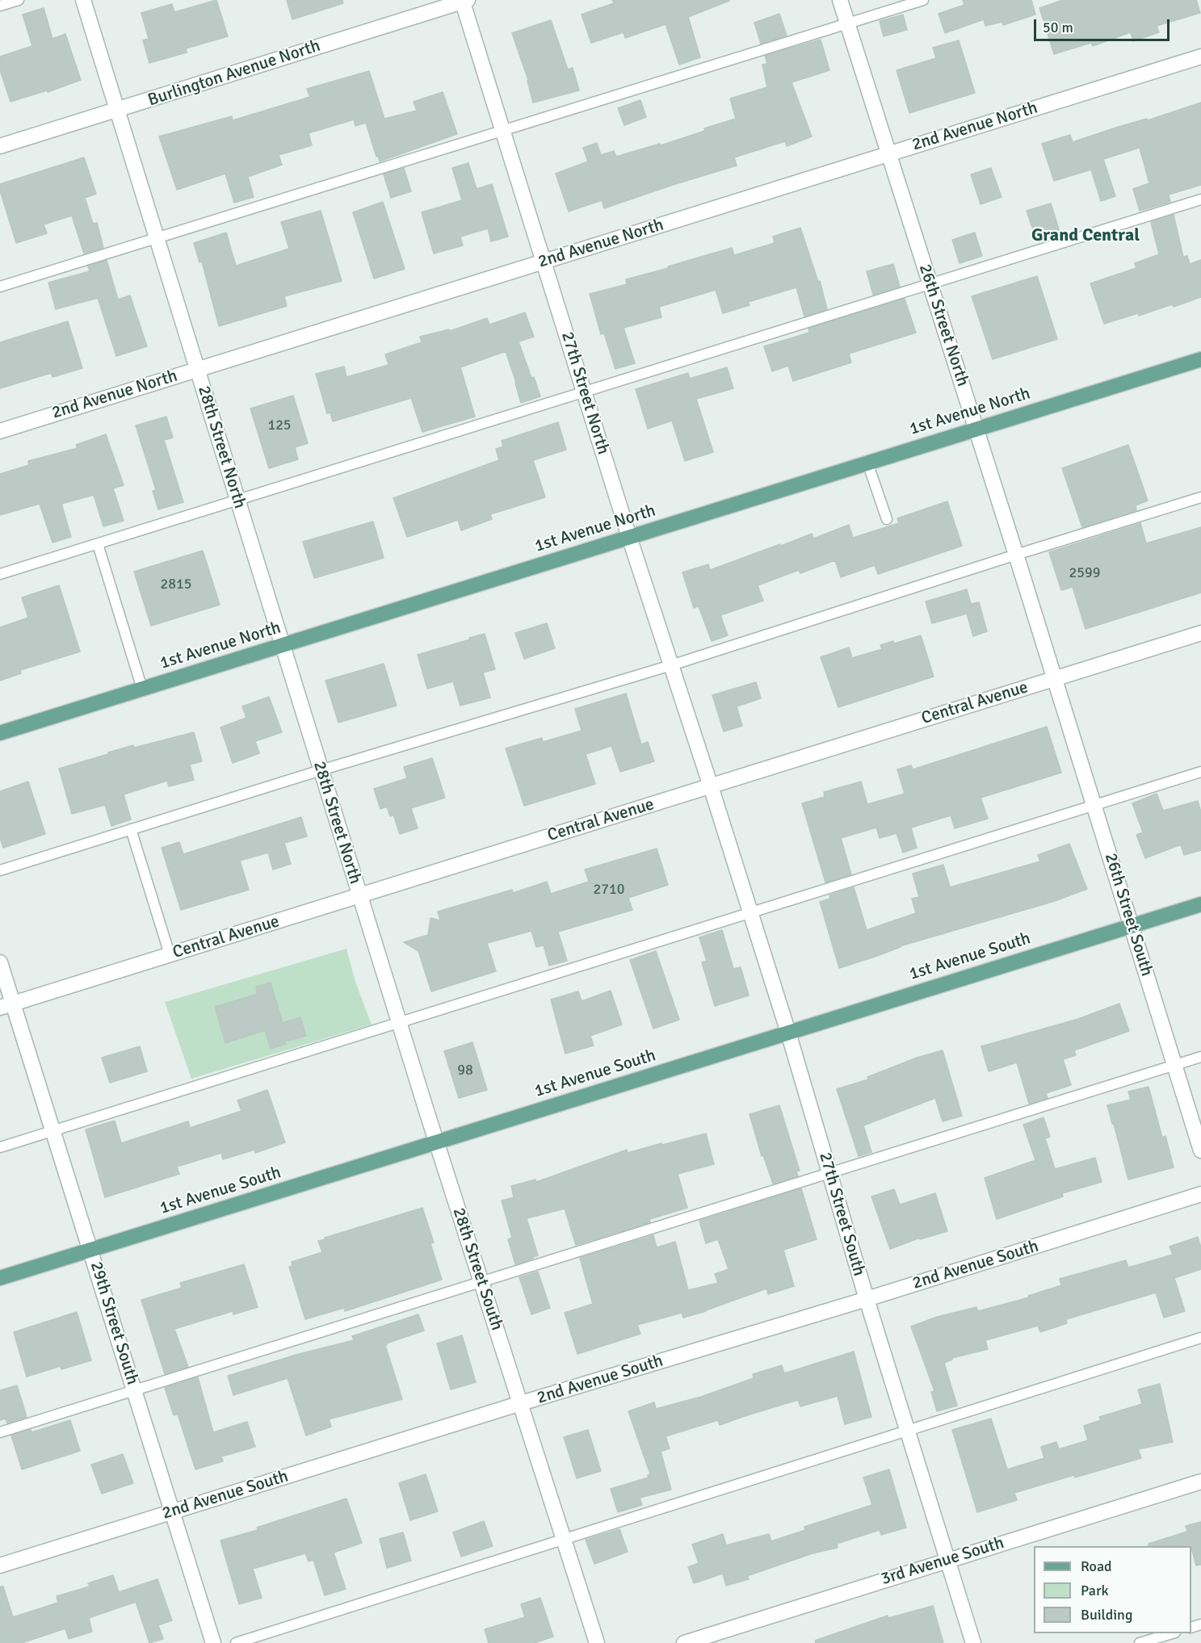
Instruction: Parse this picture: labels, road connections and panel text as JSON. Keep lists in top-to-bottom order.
{
  "streets": {
    "main road": ["1st Avenue North", "1st Avenue South"],
    "street": [
      "Burlington Avenue North",
      "2nd Avenue North",
      "26th Street North",
      "27th Street North",
      "28th Street North",
      "Central Avenue",
      "26th Street South",
      "27th Street South",
      "2nd Avenue South",
      "28th Street South",
      "29th Street South",
      "3rd Avenue South"
    ]
  },
  "crossings": [
    ["Burlington Avenue North", "27th Street North"],
    ["Burlington Avenue North", "28th Street North"],
    ["2nd Avenue North", "26th Street North"],
    ["2nd Avenue North", "27th Street North"],
    ["2nd Avenue North", "28th Street North"],
    ["26th Street North", "1st Avenue North"],
    ["26th Street North", "Central Avenue"],
    ["26th Street North", "26th Street South"],
    ["27th Street North", "1st Avenue North"],
    ["27th Street North", "Central Avenue"],
    ["27th Street North", "27th Street South"],
    ["1st Avenue North", "28th Street North"],
    ["28th Street North", "Central Avenue"],
    ["28th Street North", "28th Street South"],
    ["Central Avenue", "26th Street South"],
    ["Central Avenue", "27th Street South"],
    ["Central Avenue", "28th Street South"],
    ["Central Avenue", "29th Street South"],
    ["26th Street South", "1st Avenue South"],
    ["1st Avenue South", "27th Street South"],
    ["1st Avenue South", "28th Street South"],
    ["1st Avenue South", "29th Street South"],
    ["27th Street South", "2nd Avenue South"],
    ["27th Street South", "3rd Avenue South"],
    ["2nd Avenue South", "28th Street South"],
    ["2nd Avenue South", "29th Street South"]
  ],
  "districts": ["Grand Central"],
  "house_numbers": [
    "125",
    "2599",
    "2815",
    "2710",
    "98"
  ],
  "legend": ["Road", "Park", "Building"],
  "scale_bar": "50 m"
}
